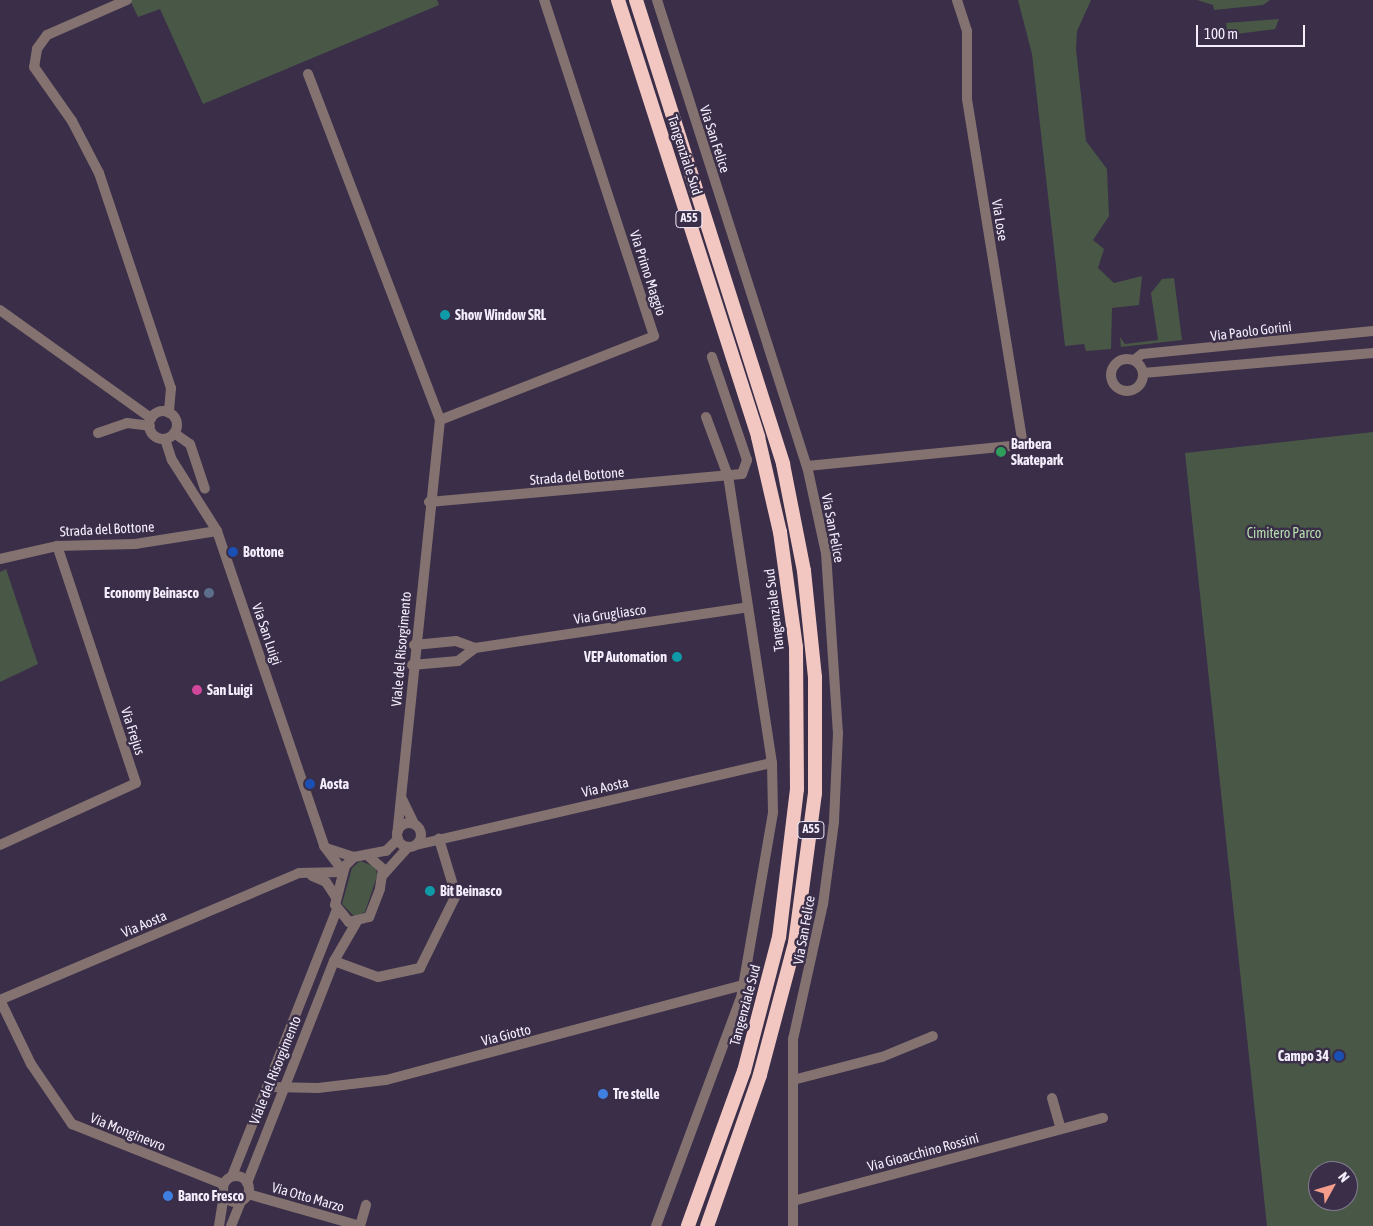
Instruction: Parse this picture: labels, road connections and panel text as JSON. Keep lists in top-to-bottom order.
{
  "streets": {
    "highway": ["Tangenziale Sud", "A55"],
    "street": [
      "Via San Felice",
      "Via Lose",
      "Via Primo Maggio",
      "Via Paolo Gorini",
      "Strada del Bottone",
      "Via Grugliasco",
      "Via San Luigi",
      "Viale del Risorgimento",
      "Via Frejus",
      "Via Aosta",
      "Via Giotto",
      "Via Monginevro",
      "Via Gioacchino Rossini",
      "Via Otto Marzo"
    ]
  },
  "crossings": [
    ["Via San Felice", "Via Lose"],
    ["Via San Felice", "Via Gioacchino Rossini"],
    ["Strada del Bottone", "Via San Luigi"],
    ["Strada del Bottone", "Viale del Risorgimento"],
    ["Strada del Bottone", "Via Frejus"],
    ["Via Grugliasco", "Viale del Risorgimento"],
    ["Via San Luigi", "Viale del Risorgimento"],
    ["Via San Luigi", "Via Aosta"],
    ["Viale del Risorgimento", "Via Aosta"],
    ["Viale del Risorgimento", "Via Giotto"],
    ["Via Aosta", "Via Monginevro"]
  ],
  "parks": ["Cimitero Parco"],
  "places": [
    "Show Window SRL",
    "Barbera Skatepark",
    "Bottone",
    "Economy Beinasco",
    "VEP Automation",
    "San Luigi",
    "Aosta",
    "Bit Beinasco",
    "Campo 34",
    "Tre stelle",
    "Banco Fresco"
  ],
  "scale_bar": "100 m",
  "north": "top right"
}
